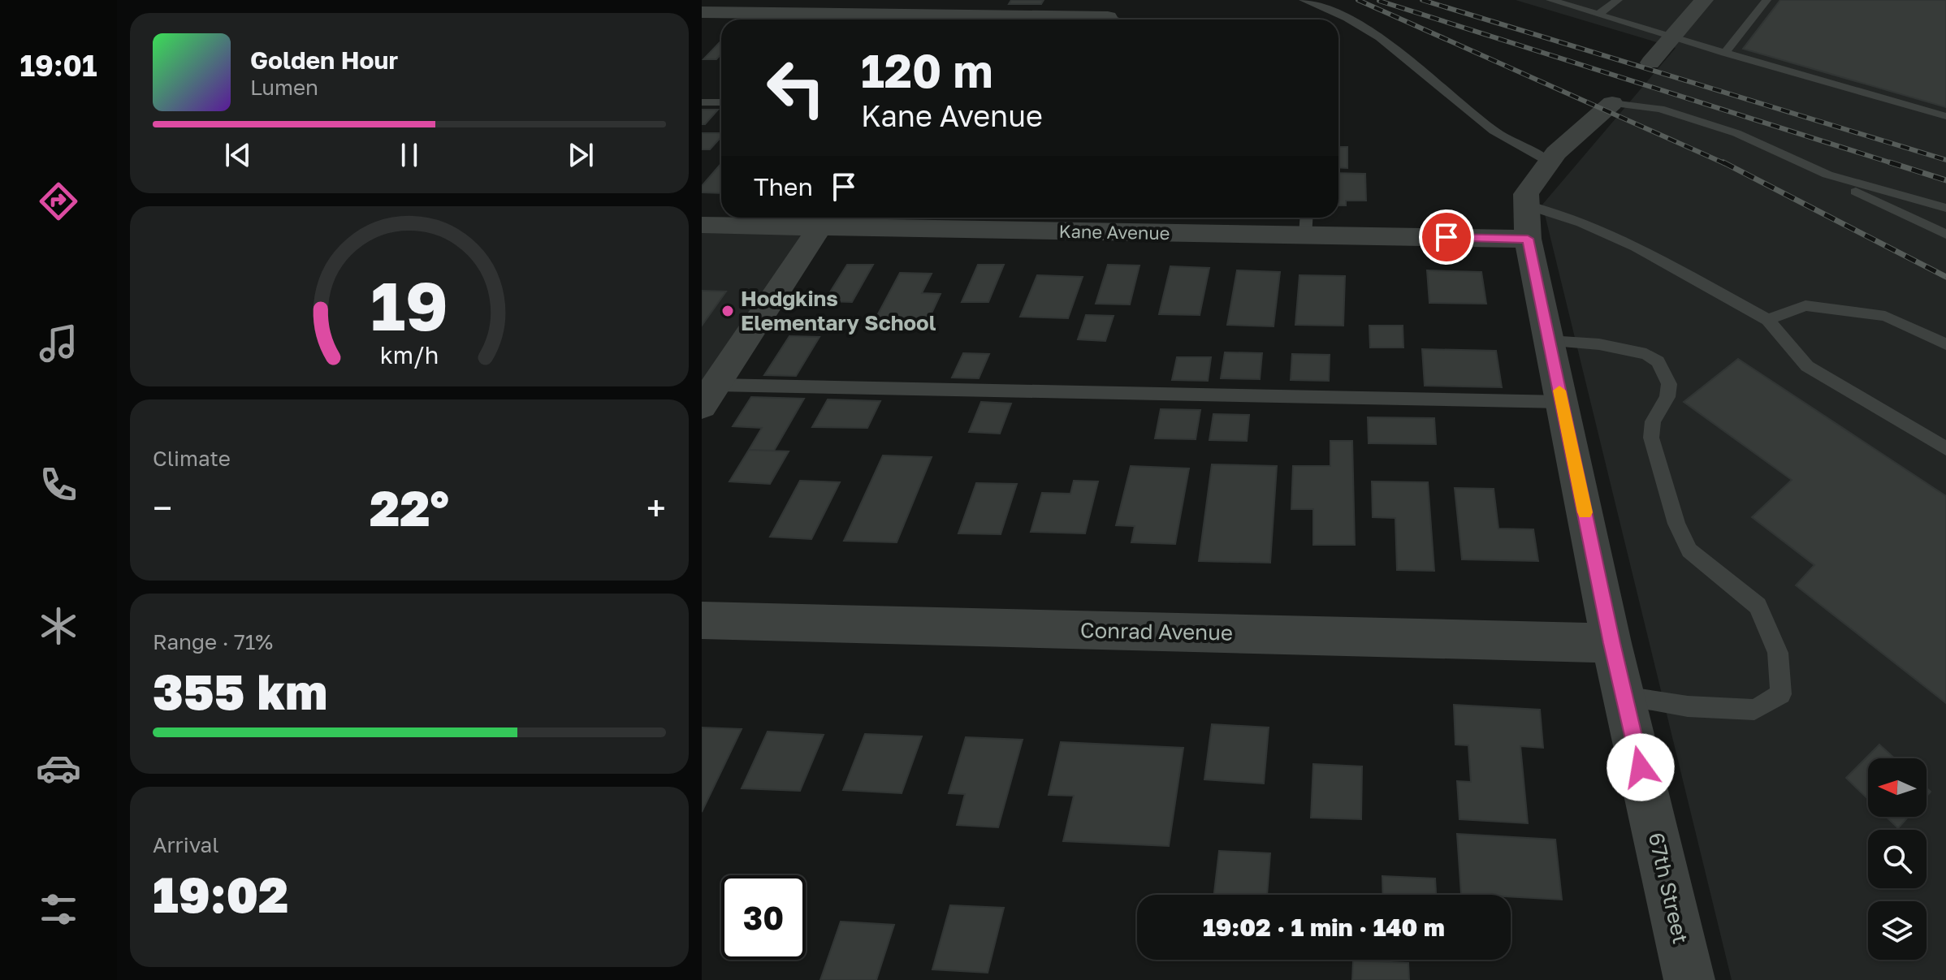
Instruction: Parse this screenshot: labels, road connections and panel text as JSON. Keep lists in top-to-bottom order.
{
  "streets": {
    "street": ["Kane Avenue", "Conrad Avenue", "67th Street"]
  },
  "crossings": [
    ["Kane Avenue", "67th Street"],
    ["Conrad Avenue", "67th Street"]
  ],
  "places": ["Hodgkins Elementary School"],
  "north": "left",
  "page": {
    "tabs": "19:01",
    "turn": ["120 m", "Kane Avenue"],
    "song": ["Golden Hour", "Lumen"],
    "then": "Then",
    "tile": [
      "Climate",
      ["Range · 71%", "355 km"],
      ["Arrival", "19:02"]
    ],
    "heat": ["−", "22°", "+"],
    "limit": "30",
    "trip": "19:02 · 1 min · 140 m",
    "gauge": ["19", "km/h"]
  }
}
